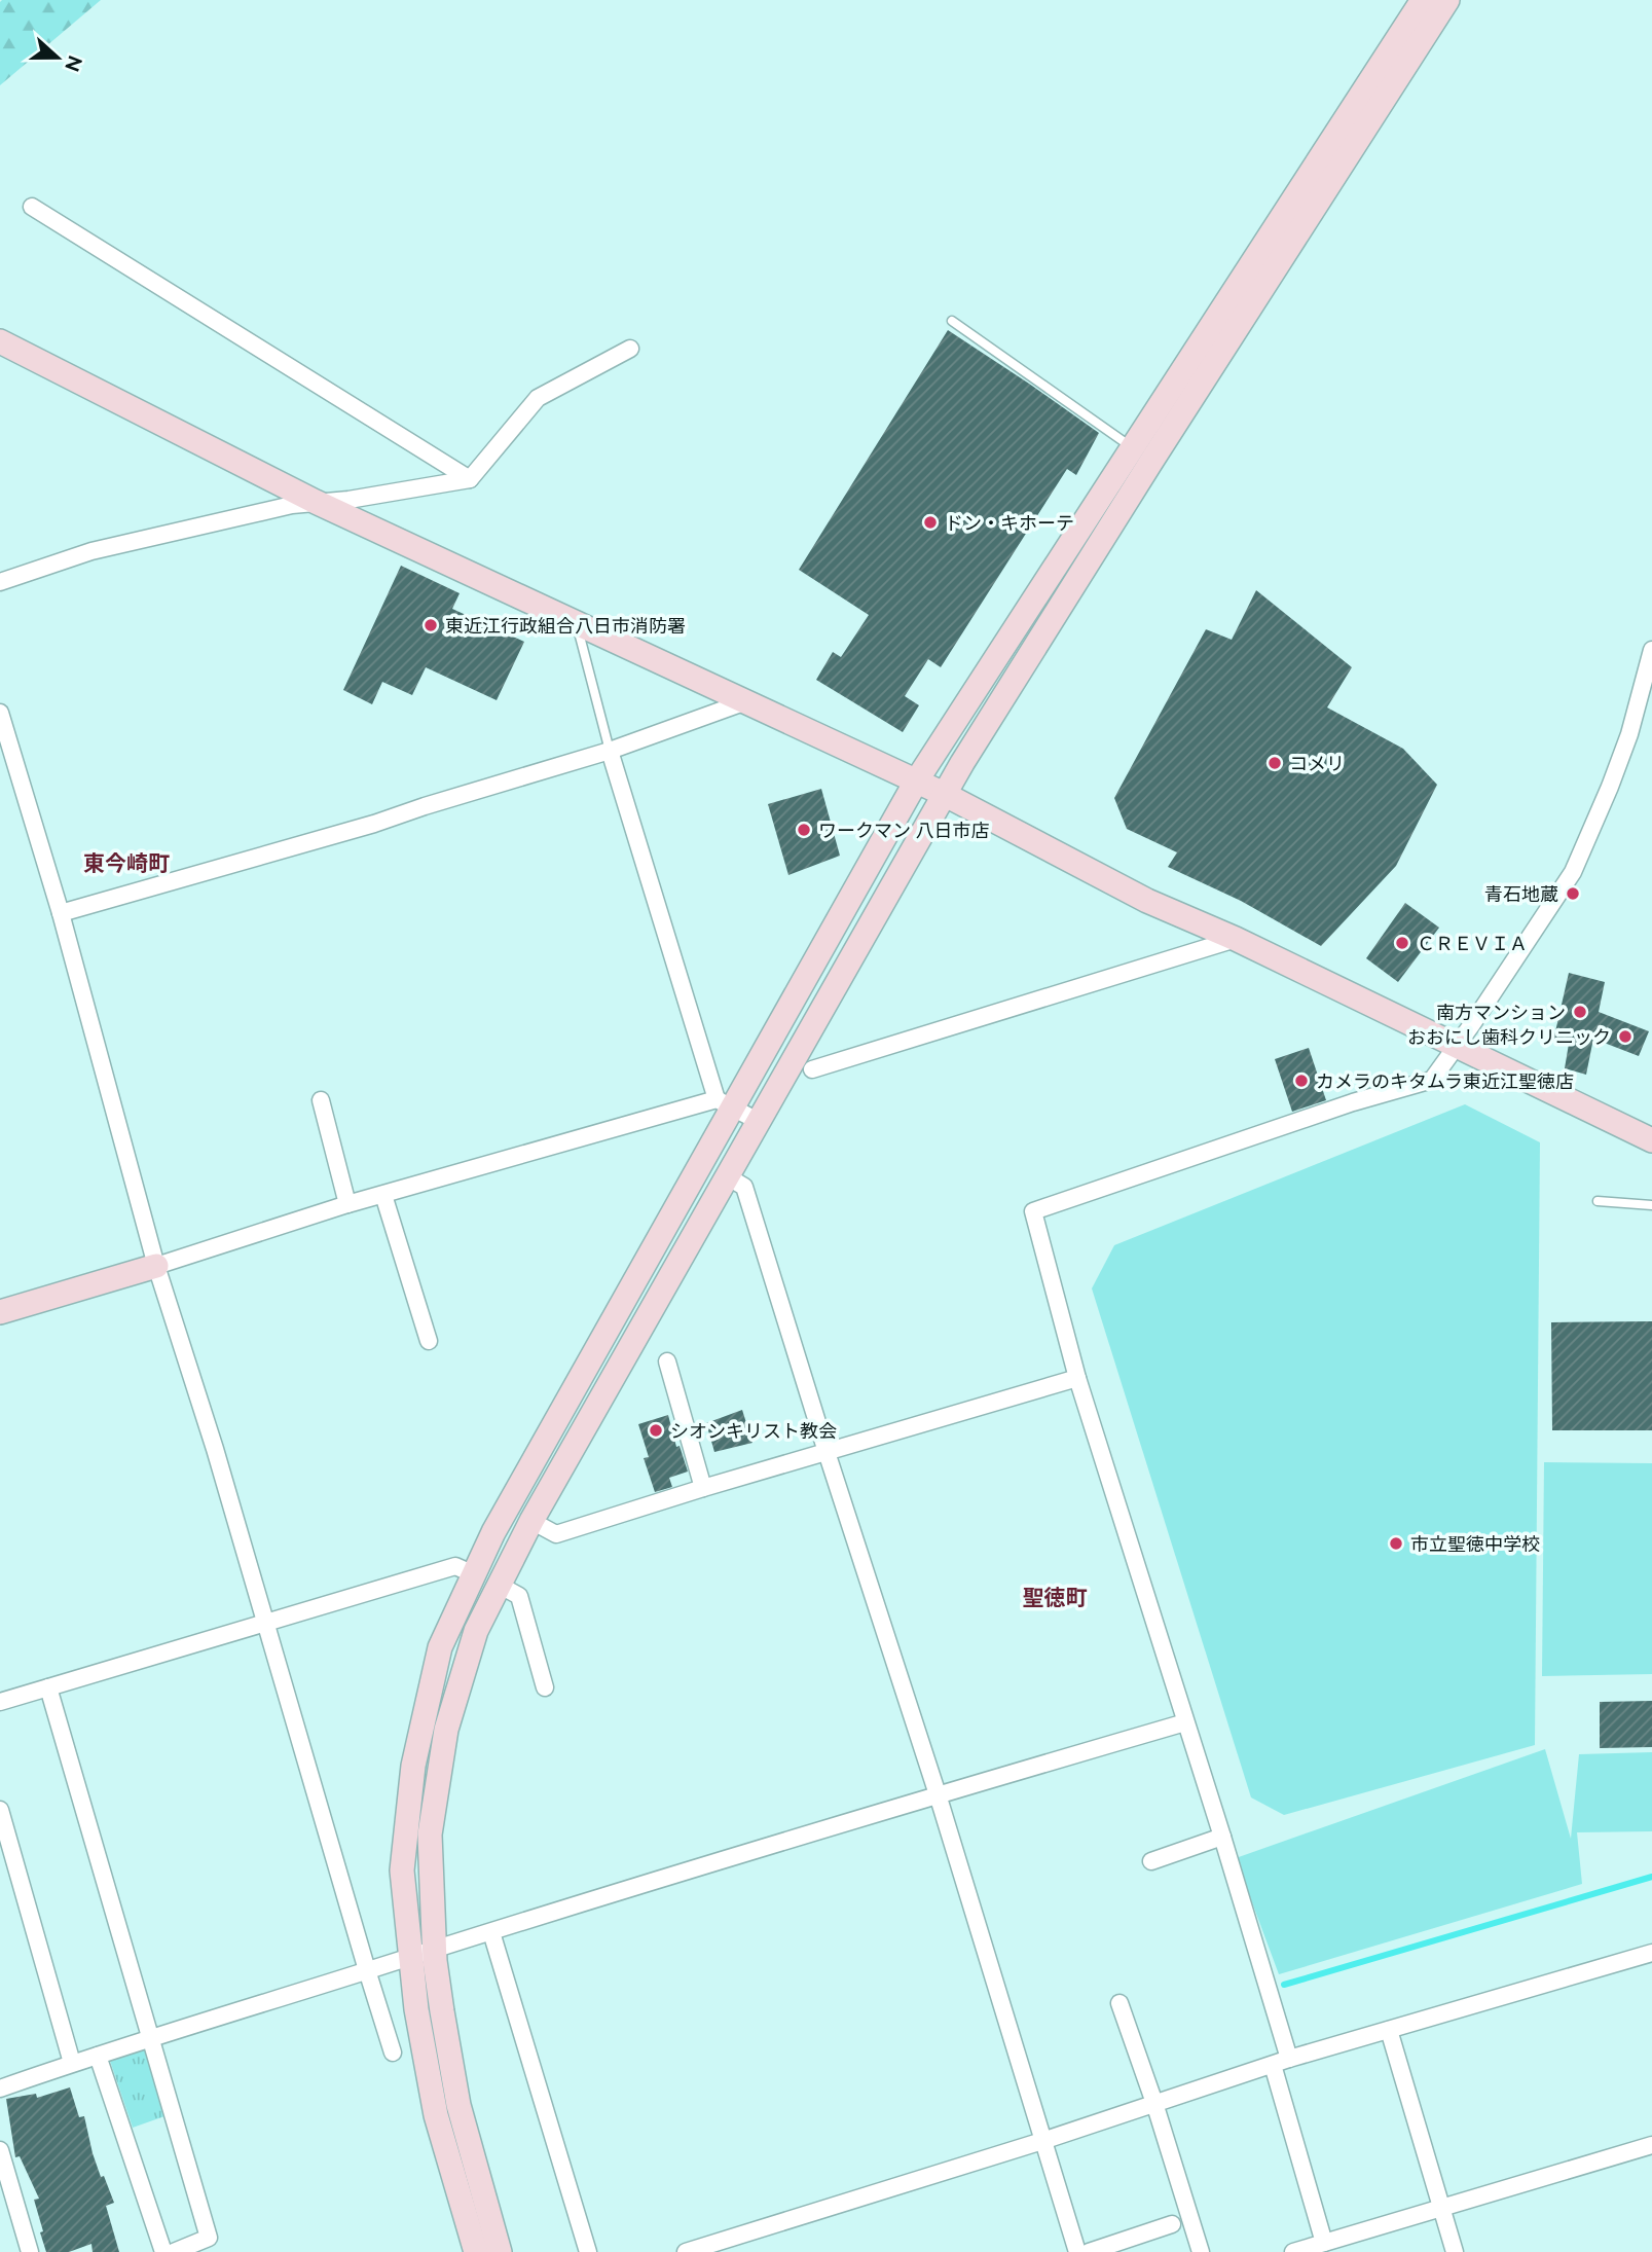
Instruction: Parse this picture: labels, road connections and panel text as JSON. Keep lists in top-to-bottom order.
{
  "districts": ["東今崎町", "聖徳町"],
  "places": [
    "ドン・キホーテ",
    "東近江行政組合八日市消防署",
    "コメリ",
    "ワークマン 八日市店",
    "青石地蔵",
    "ＣＲＥＶＩＡ",
    "南方マンション",
    "おおにし歯科クリニック",
    "カメラのキタムラ東近江聖徳店",
    "シオンキリスト教会",
    "市立聖徳中学校"
  ],
  "north": "right"
}
